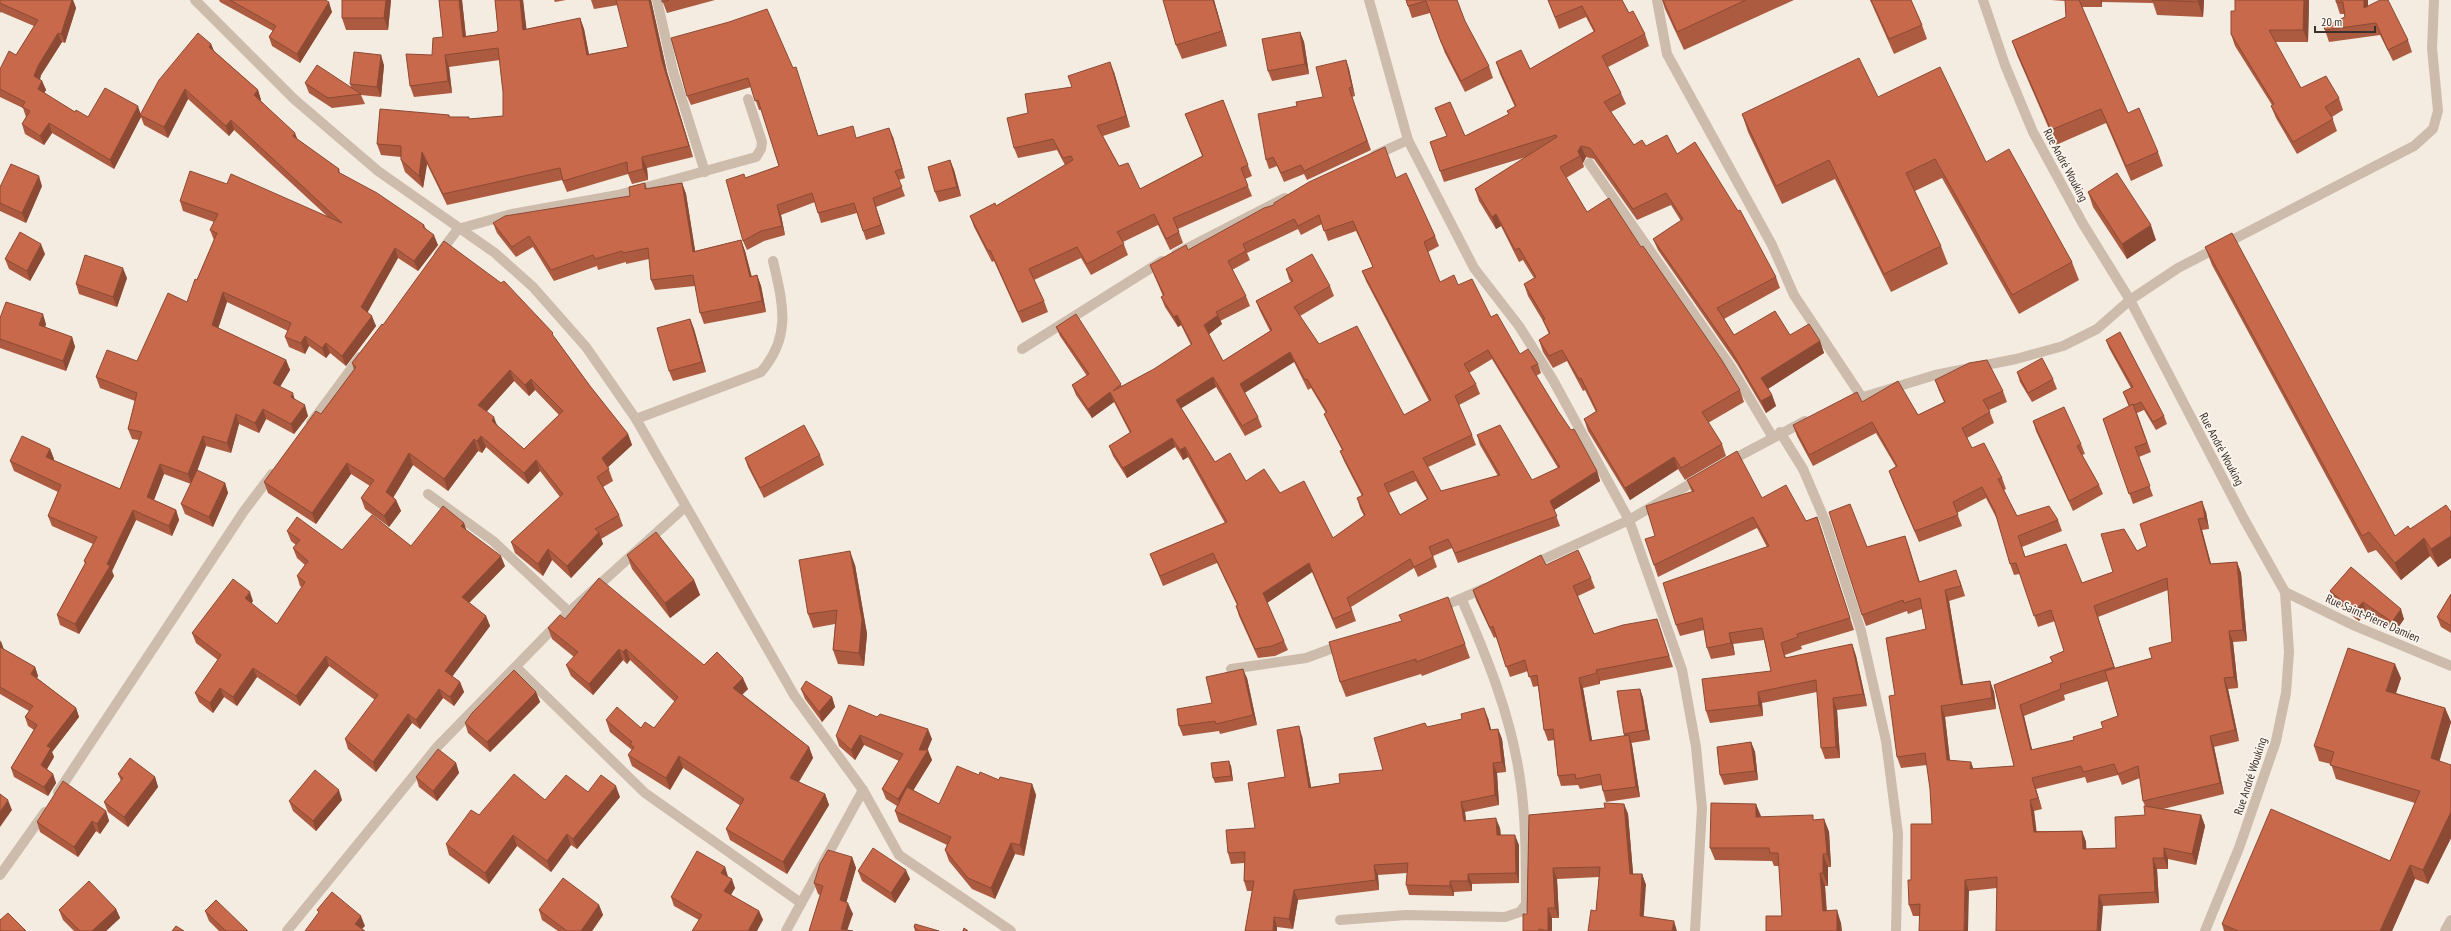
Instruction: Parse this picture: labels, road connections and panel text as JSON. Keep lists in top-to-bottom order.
{
  "streets": {
    "street": ["Rue André Wouking", "Rue Saint-Pierre Damien"]
  },
  "crossings": [
    ["Rue André Wouking", "Rue Saint-Pierre Damien"]
  ],
  "scale_bar": "20 m"
}
